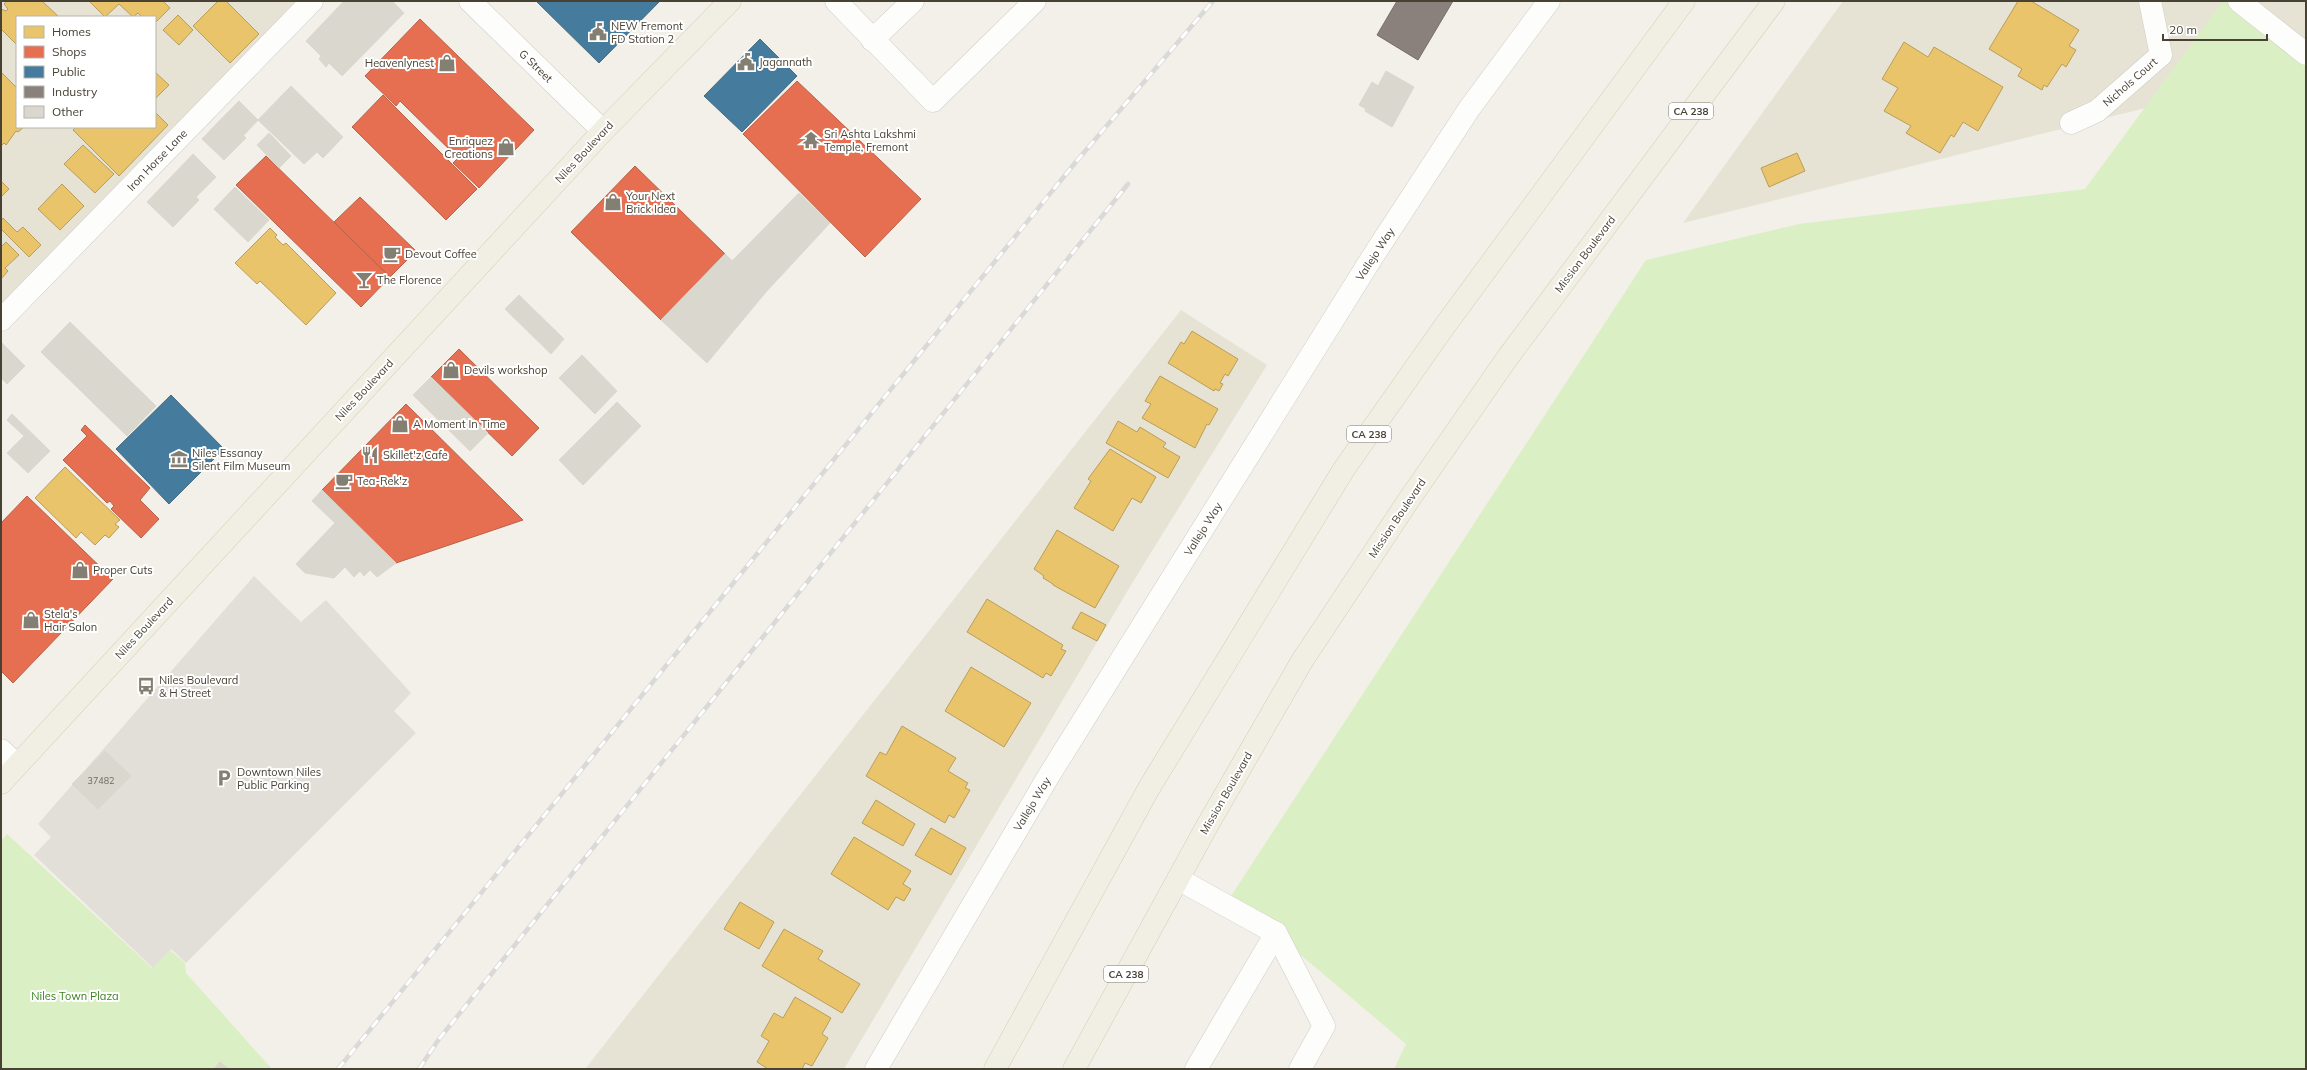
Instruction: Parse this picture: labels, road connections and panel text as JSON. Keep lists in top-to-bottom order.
{
  "streets": {
    "main road": ["CA 238", "Niles Boulevard", "Mission Boulevard"],
    "street": [
      "G Street",
      "Nichols Court",
      "Iron Horse Lane",
      "Vallejo Way"
    ]
  },
  "crossings": [
    ["G Street", "Niles Boulevard"]
  ],
  "parks": ["Niles Town Plaza"],
  "places": {
    "public building": ["NEW Fremont FD Station 2", "Jagannath"],
    "shop": [
      "Heavenlynest",
      "Enriquez Creations",
      "Your Next Brick Idea",
      "Devils workshop",
      "A Moment In Time",
      "Proper Cuts",
      "Stela's Hair Salon"
    ],
    "temple": ["Sri Ashta Lakshmi Temple, Fremont"],
    "cafe": ["Devout Coffee", "Tea-Rek'z"],
    "bar": ["The Florence"],
    "restaurant": ["Skillet'z Cafe"],
    "museum": ["Niles Essanay Silent Film Museum"],
    "bus stop": ["Niles Boulevard & H Street"],
    "parking": ["Downtown Niles Public Parking"]
  },
  "house_numbers": ["37482"],
  "legend": [
    "Homes",
    "Shops",
    "Public",
    "Industry",
    "Other"
  ],
  "scale_bar": "20 m"
}
